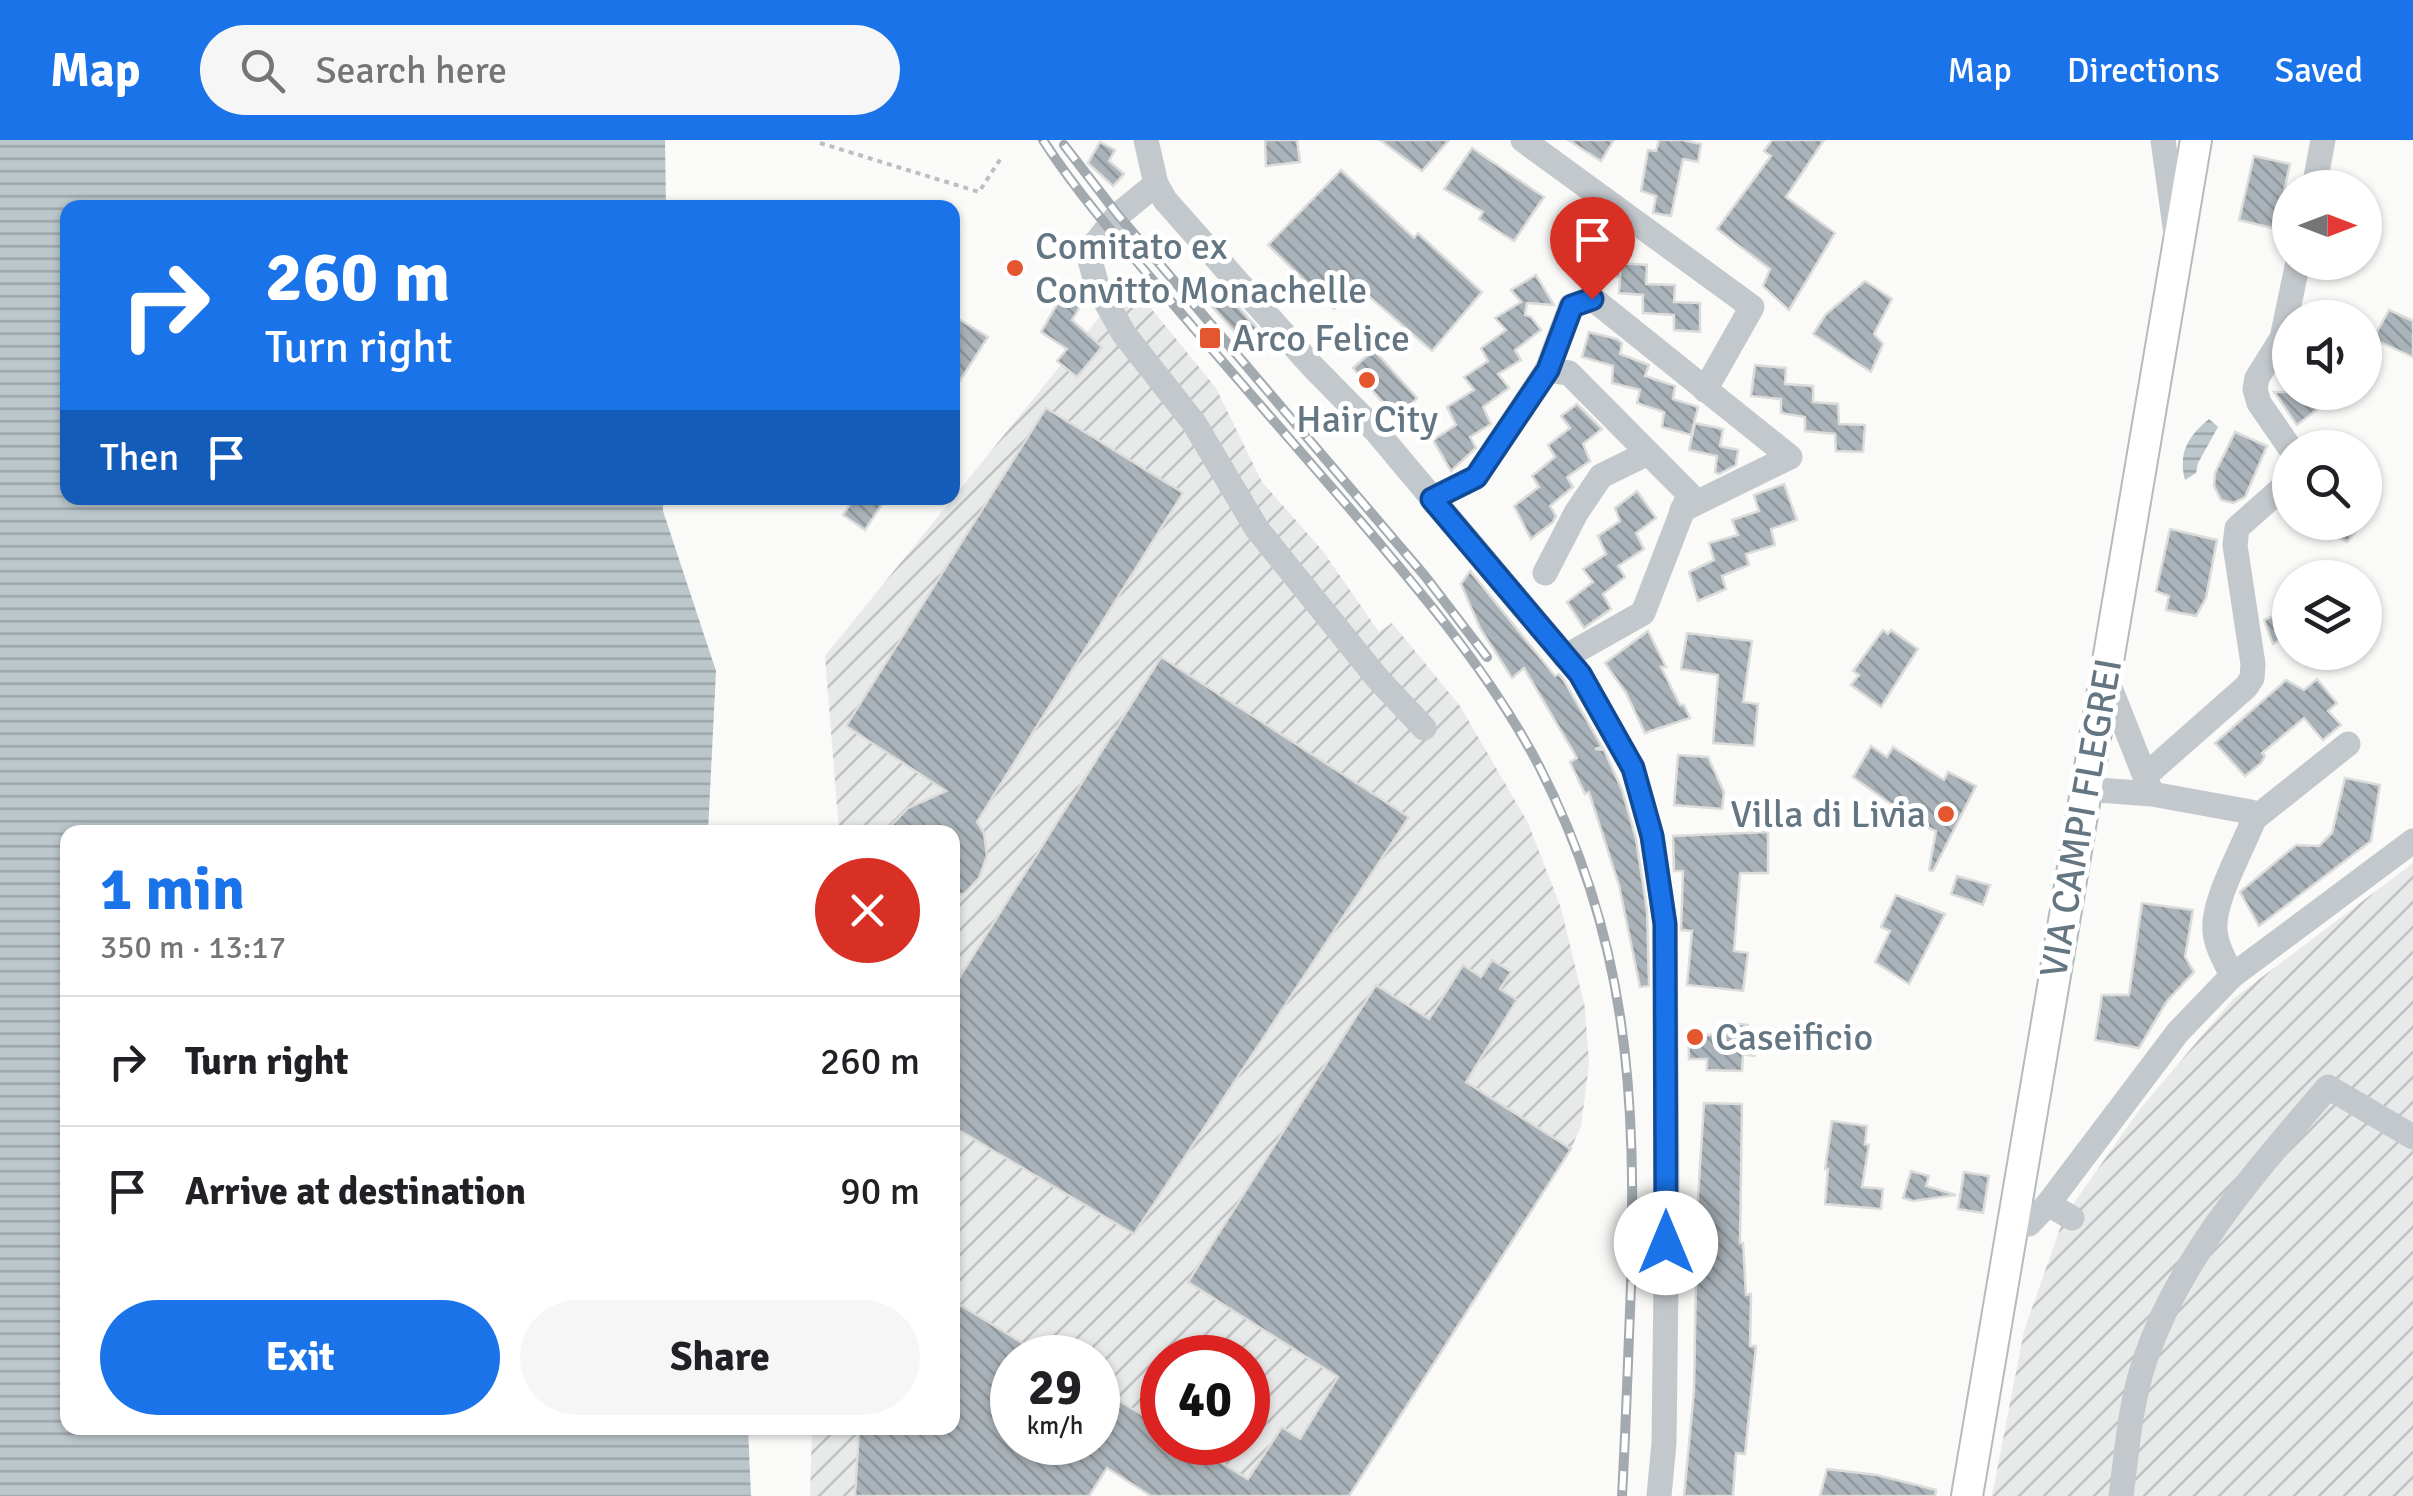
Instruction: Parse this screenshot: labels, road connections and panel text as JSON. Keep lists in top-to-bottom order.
{
  "streets": {
    "main road": ["VIA CAMPI FLEGREI"]
  },
  "places": {
    "other": [
      "Comitato ex Convitto Monachelle",
      "Hair City",
      "Villa di Livia",
      "Caseificio"
    ],
    "transit": ["Arco Felice"]
  },
  "north": "right",
  "page": {
    "header": "Map",
    "search": "Search here",
    "nav": ["Map", "Directions", "Saved"],
    "turn": ["260 m", "Turn right"],
    "then": "Then",
    "heading": ["1 min", "350 m · 13:17"],
    "list": [
      {
        "name": "Turn right",
        "value": "260 m"
      },
      {
        "name": "Arrive at destination",
        "value": "90 m"
      }
    ],
    "buttons": ["Exit", "Share"],
    "speed": "29 km/h",
    "limit": "40"
  }
}
